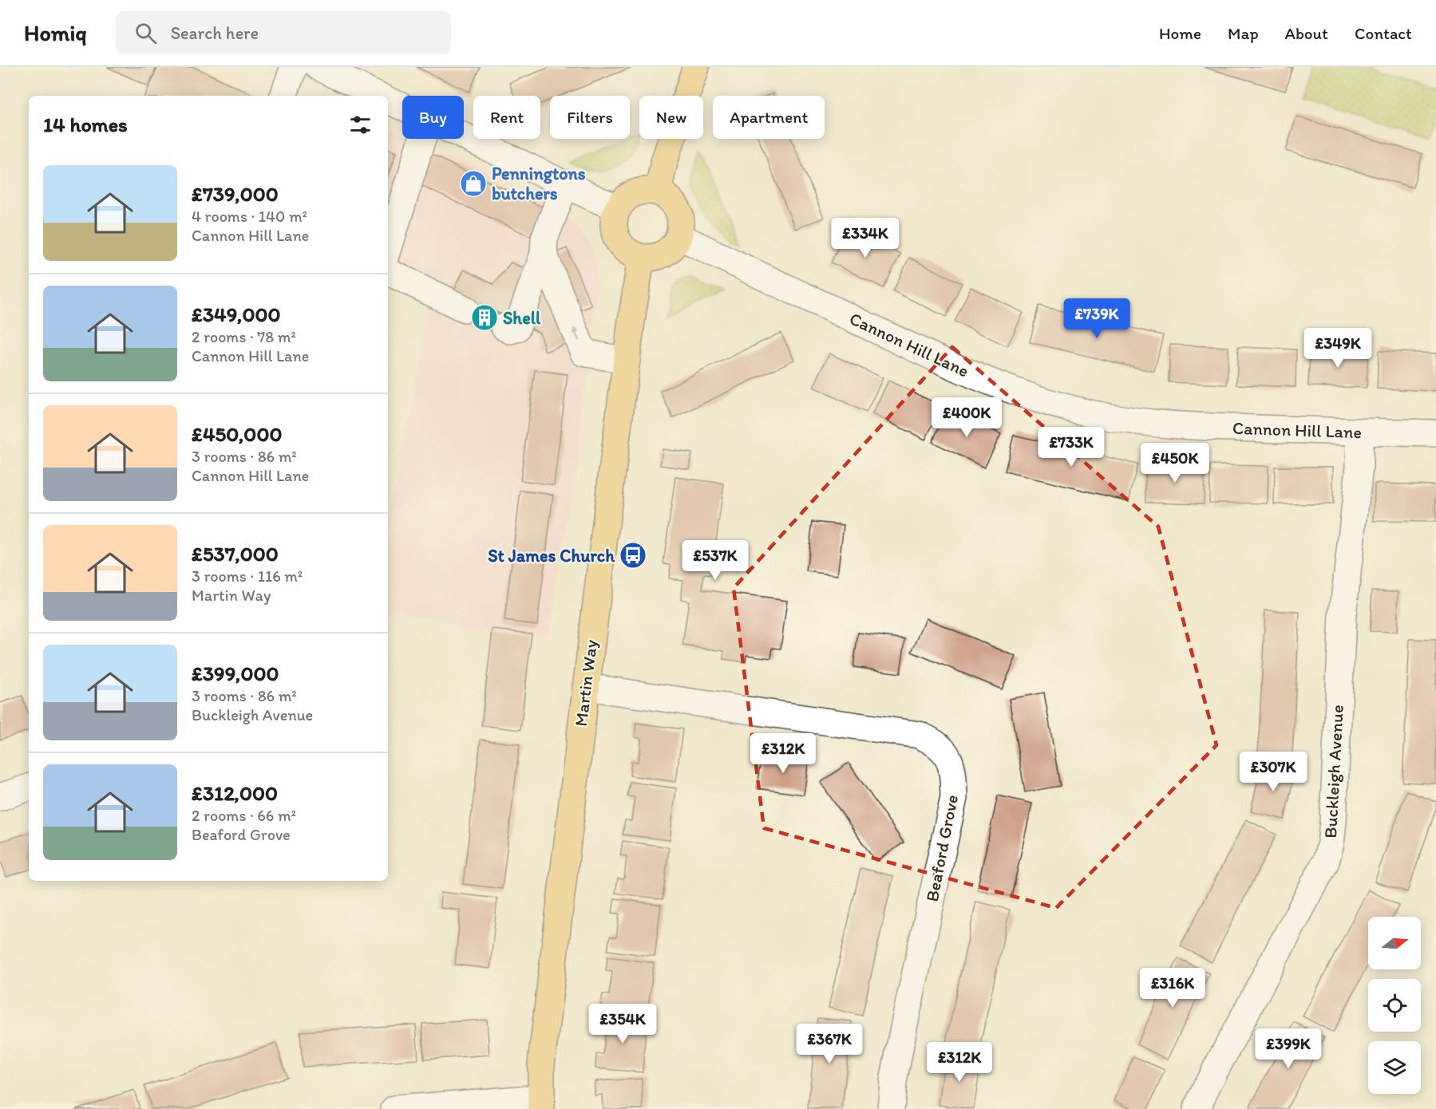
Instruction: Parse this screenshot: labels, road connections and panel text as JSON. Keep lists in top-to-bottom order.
{
  "streets": {
    "main road": ["Martin Way"],
    "street": ["Cannon Hill Lane", "Buckleigh Avenue", "Beaford Grove"]
  },
  "crossings": [
    ["Cannon Hill Lane", "Martin Way"],
    ["Cannon Hill Lane", "Buckleigh Avenue"],
    ["Martin Way", "Beaford Grove"]
  ],
  "places": {
    "shop": ["Penningtons butchers"],
    "building": ["Shell"],
    "bus stop": ["St James Church"]
  },
  "north": "right",
  "page": {
    "header": "Homiq",
    "search": "Search here",
    "nav": [
      "Home",
      "Map",
      "About",
      "Contact"
    ],
    "chip": [
      "Buy",
      "Rent",
      "Filters",
      "New",
      "Apartment"
    ],
    "heading": "14 homes",
    "list": [
      {
        "name": "£739,000",
        "note": "4 rooms · 140 m² · Cannon Hill Lane"
      },
      {
        "name": "£349,000",
        "note": "2 rooms · 78 m² · Cannon Hill Lane"
      },
      {
        "name": "£450,000",
        "note": "3 rooms · 86 m² · Cannon Hill Lane"
      },
      {
        "name": "£537,000",
        "note": "3 rooms · 116 m² · Martin Way"
      },
      {
        "name": "£399,000",
        "note": "3 rooms · 86 m² · Buckleigh Avenue"
      },
      {
        "name": "£312,000",
        "note": "2 rooms · 66 m² · Beaford Grove"
      }
    ],
    "price": [
      "£334K",
      "£739K",
      "£349K",
      "£400K",
      "£733K",
      "£450K",
      "£537K",
      "£312K",
      "£307K",
      "£316K",
      "£354K",
      "£367K",
      "£399K",
      "£312K"
    ]
  }
}
